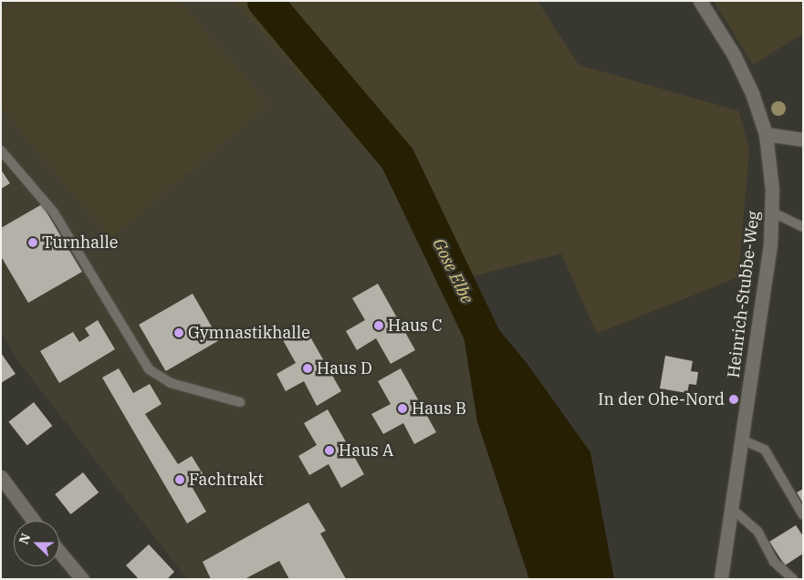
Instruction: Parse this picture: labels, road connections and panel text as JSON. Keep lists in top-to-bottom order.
{
  "streets": {
    "main road": ["Heinrich-Stubbe-Weg"]
  },
  "water": ["Gose Elbe"],
  "places": [
    "Turnhalle",
    "Haus C",
    "Gymnastikhalle",
    "Haus D",
    "In der Ohe-Nord",
    "Haus B",
    "Haus A",
    "Fachtrakt"
  ],
  "north": "left"
}
